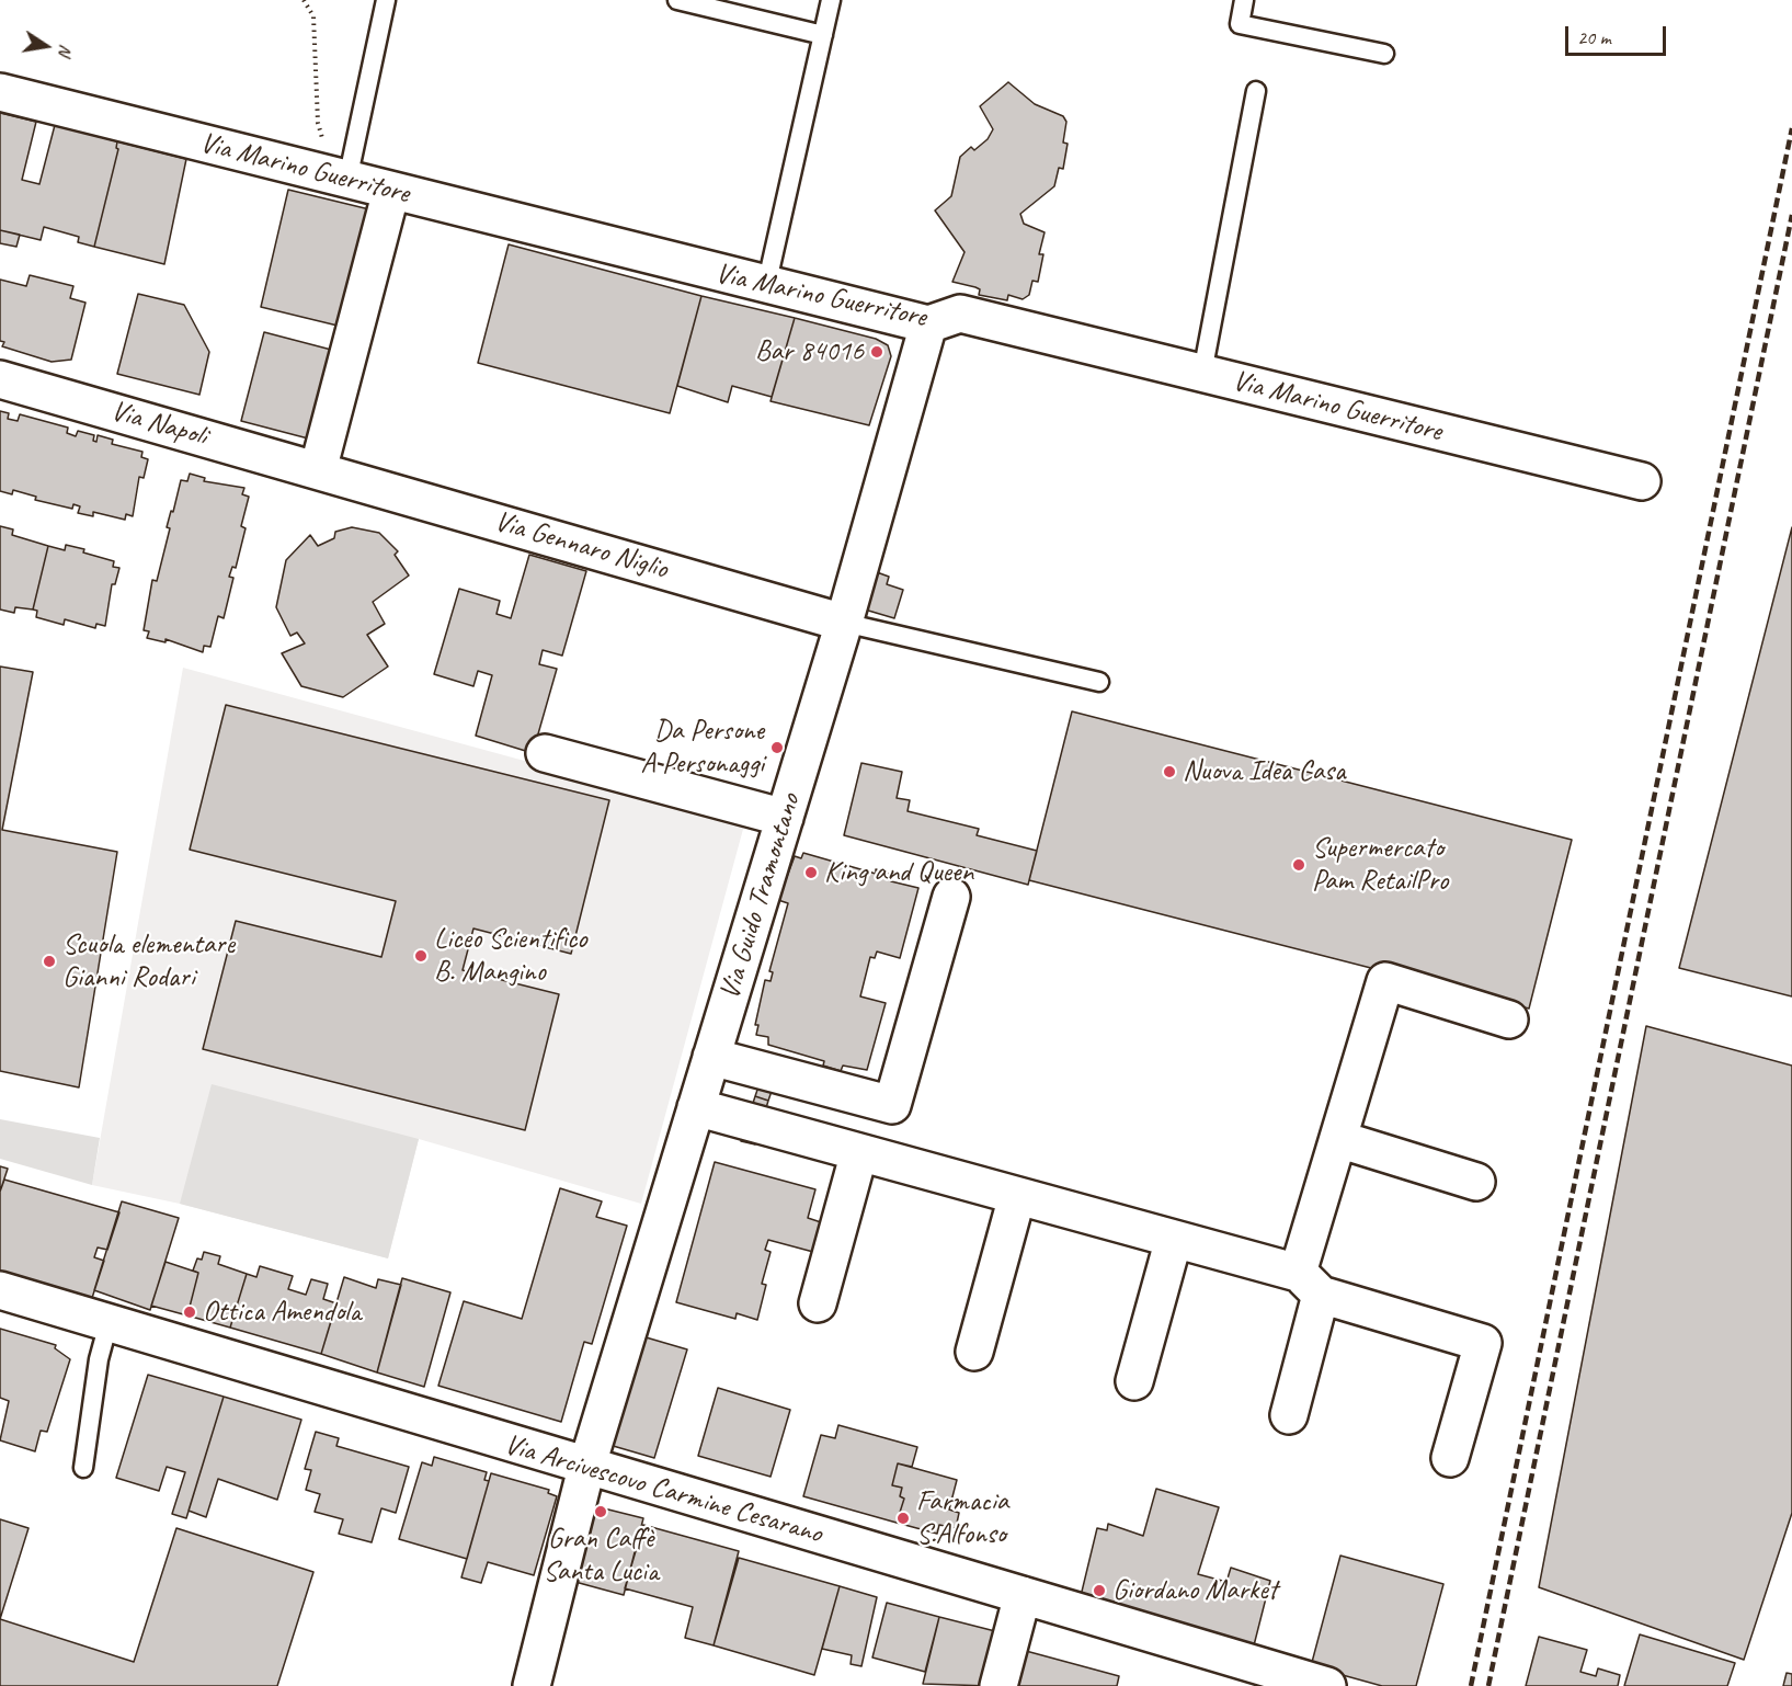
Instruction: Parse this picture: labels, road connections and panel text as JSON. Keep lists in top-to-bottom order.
{
  "streets": {
    "street": [
      "Via Marino Guerritore",
      "Via Napoli",
      "Via Gennaro Niglio",
      "Via Guido Tramontano",
      "Via Arcivescovo Carmine Cesarano"
    ]
  },
  "crossings": [
    ["Via Marino Guerritore", "Via Guido Tramontano"],
    ["Via Napoli", "Via Gennaro Niglio"],
    ["Via Gennaro Niglio", "Via Guido Tramontano"],
    ["Via Guido Tramontano", "Via Arcivescovo Carmine Cesarano"]
  ],
  "places": [
    "Bar 84016",
    "Da Persone A Personaggi",
    "Nuova Idea Casa",
    "Supermercato Pam RetailPro",
    "King and Queen",
    "Liceo Scientifico B. Mangino",
    "Scuola elementare Gianni Rodari",
    "Ottica Amendola",
    "Gran Caffè Santa Lucia",
    "Farmacia S.Alfonso",
    "Giordano Market"
  ],
  "scale_bar": "20 m",
  "north": "right"
}
